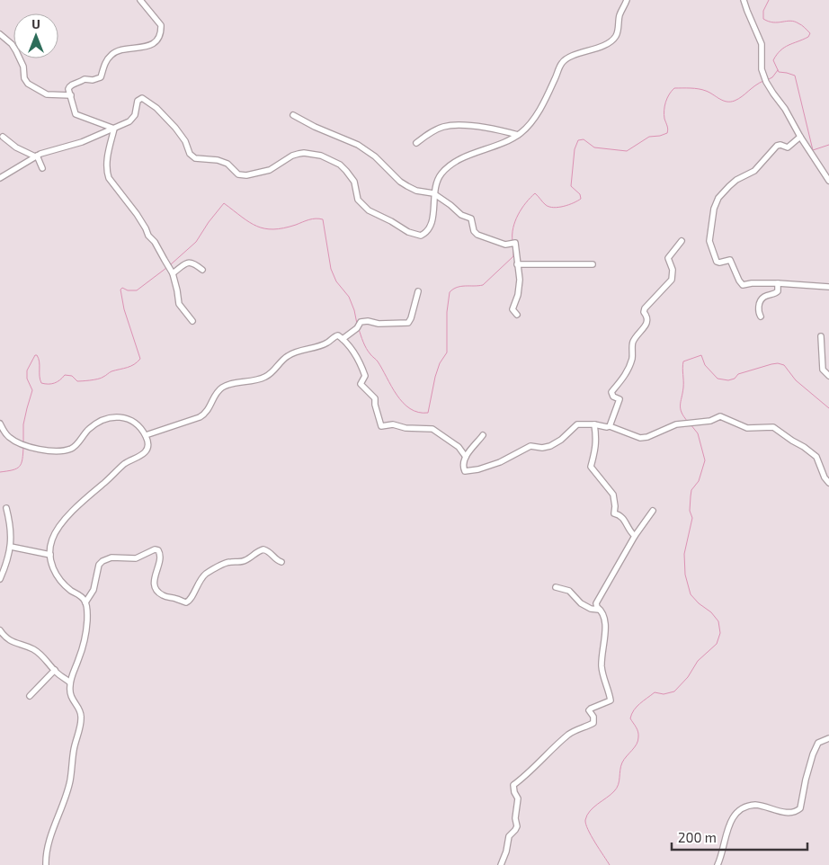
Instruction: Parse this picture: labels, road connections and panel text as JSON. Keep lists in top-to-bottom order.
{
  "scale_bar": "200 m",
  "north": "top"
}
